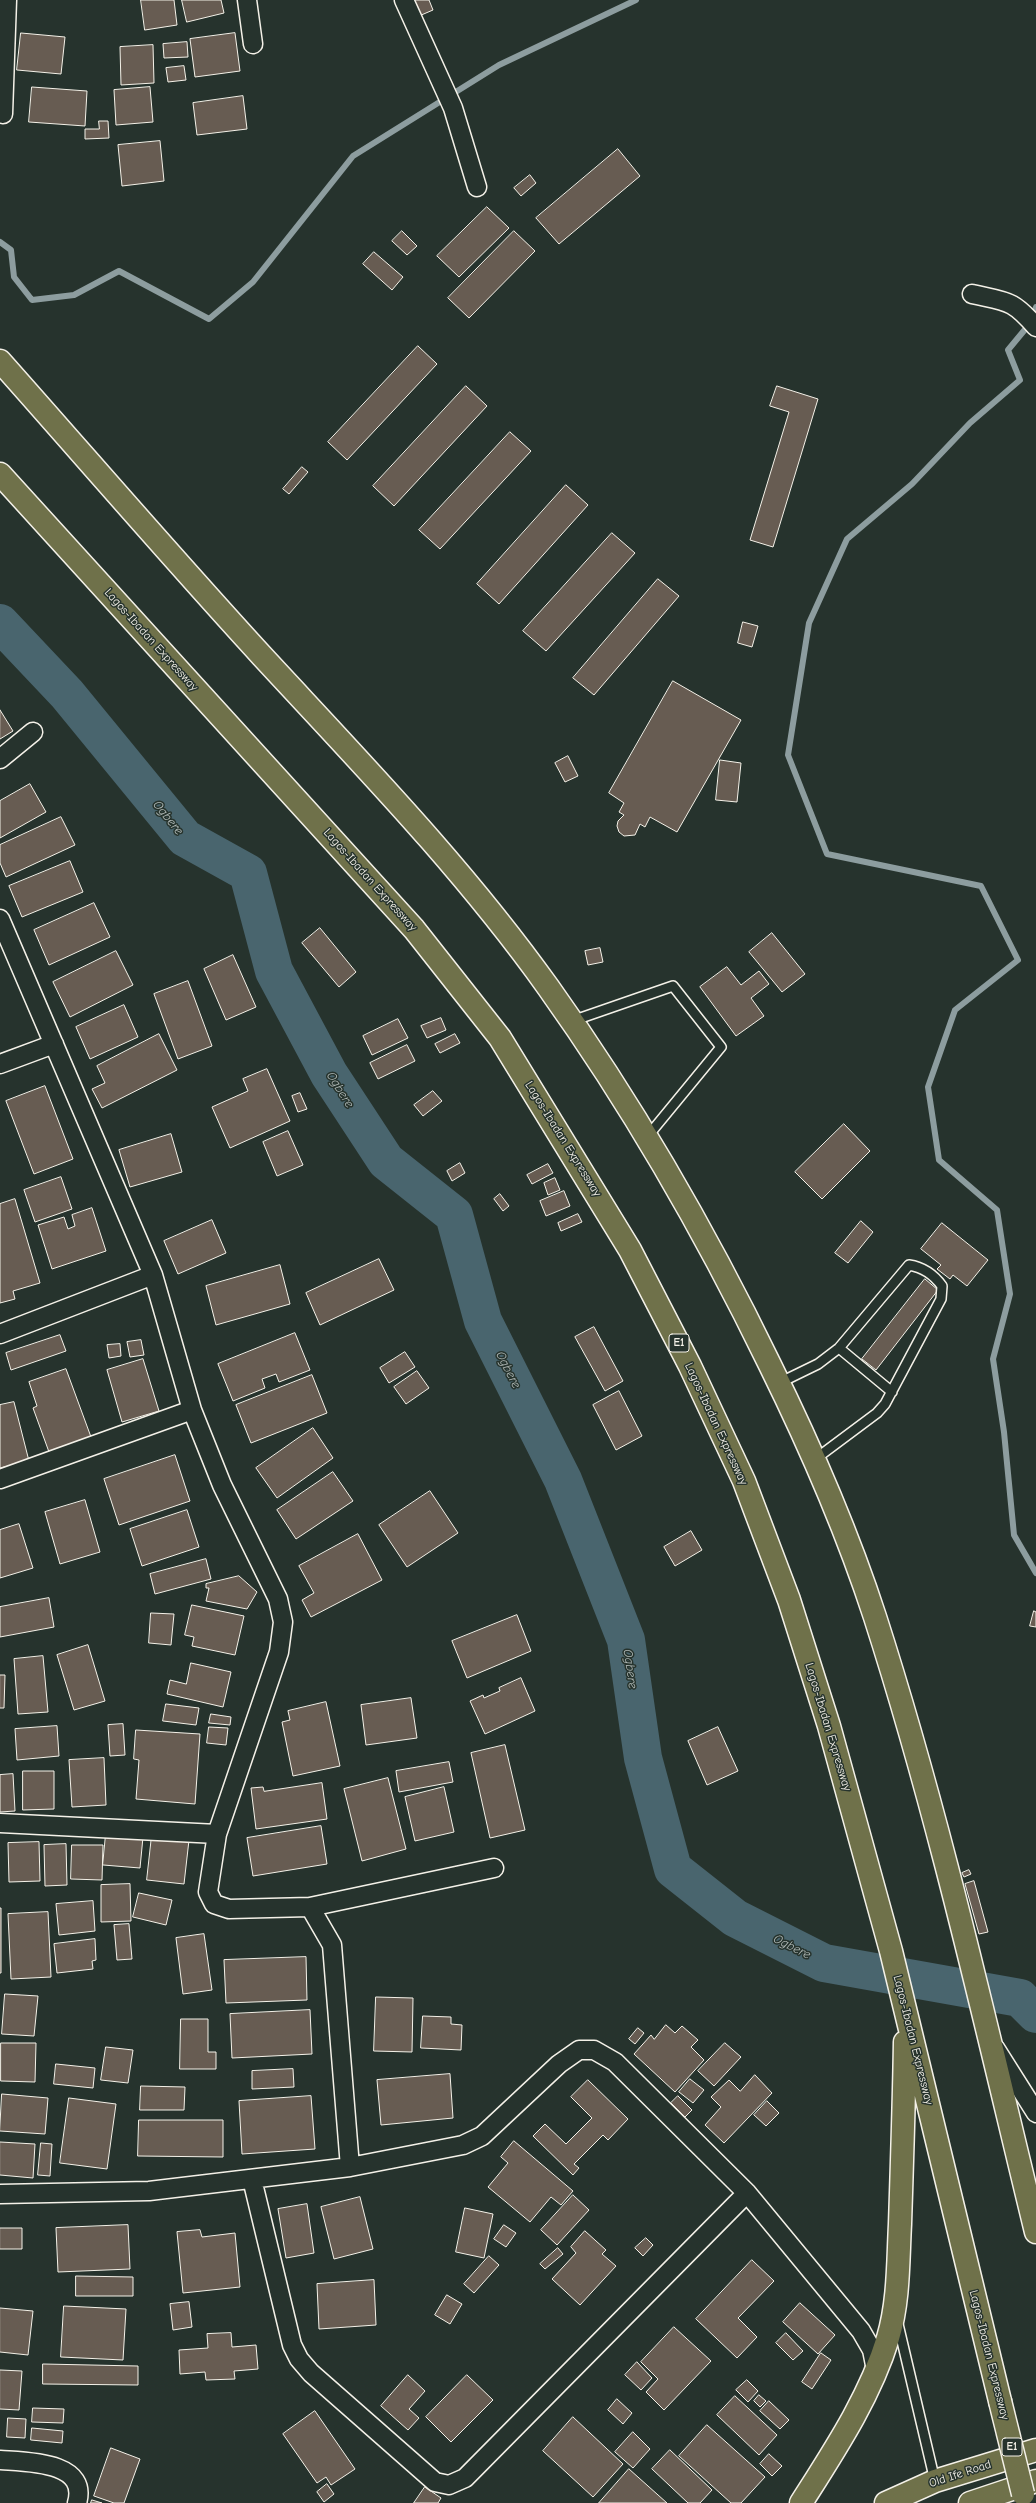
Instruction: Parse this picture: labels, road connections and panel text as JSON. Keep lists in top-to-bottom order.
{
  "streets": {
    "main road": ["Lagos-Ibadan Expressway", "E1", "Old Ife Road"]
  },
  "water": ["Ogbere"]
}
